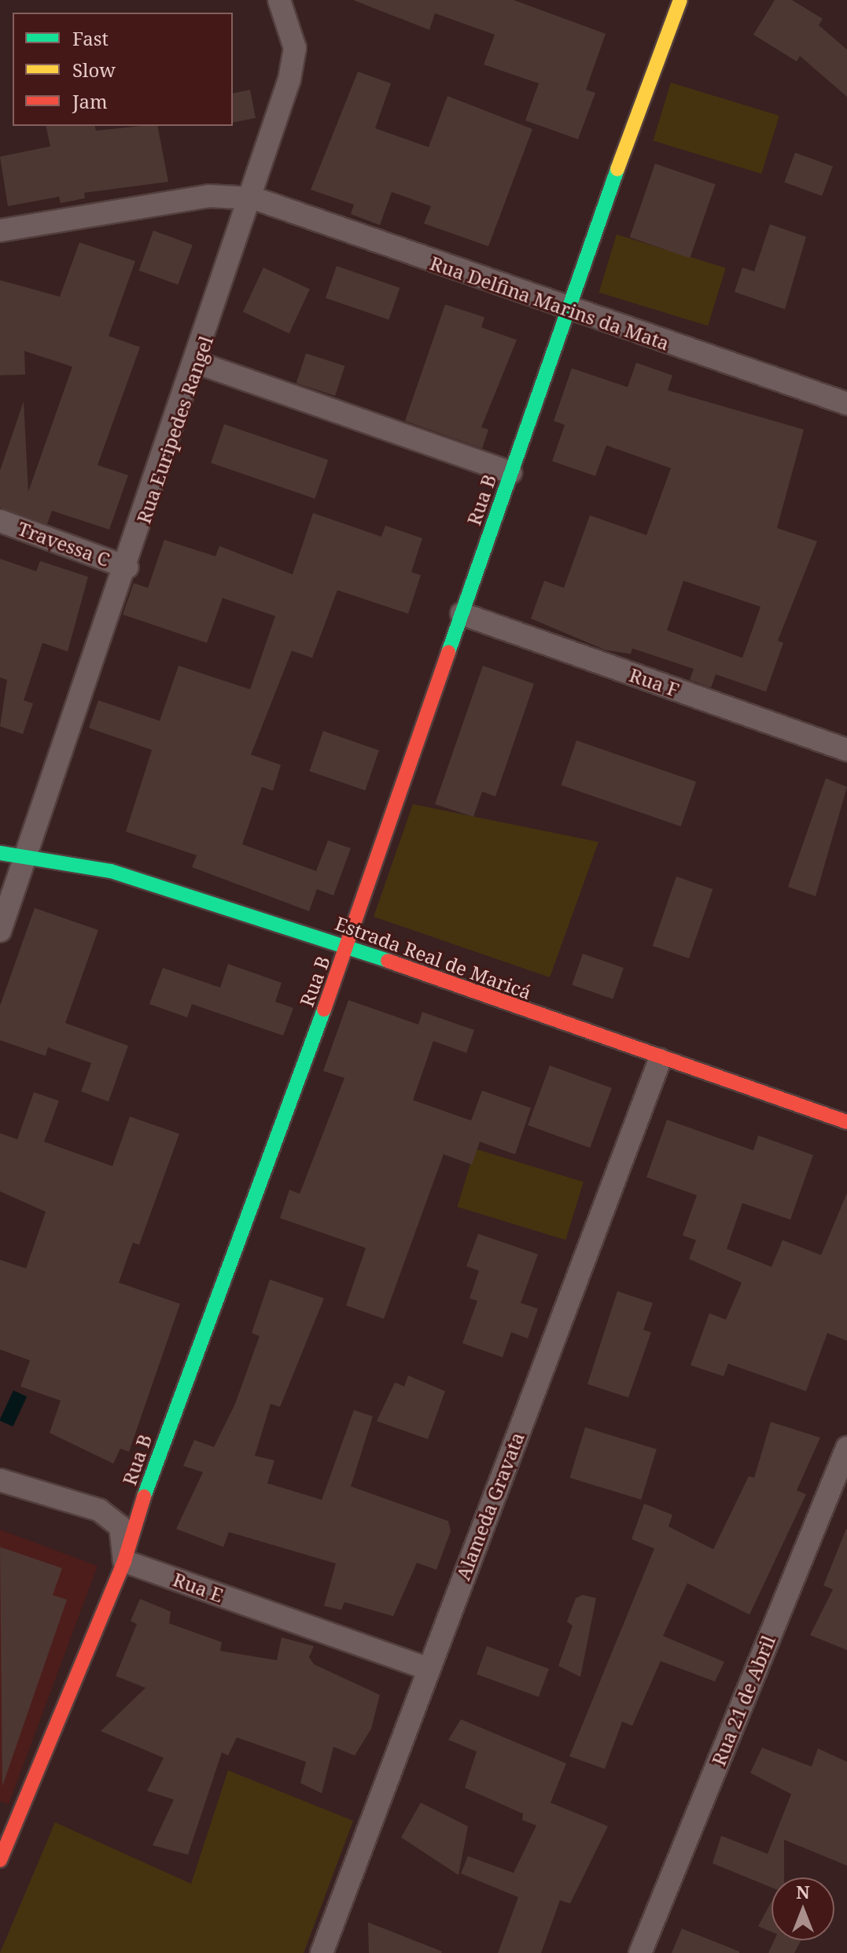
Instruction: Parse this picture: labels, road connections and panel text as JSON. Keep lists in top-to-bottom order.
{
  "streets": {
    "street": [
      "Rua Delfina Marins da Mata",
      "Rua Euripedes Rangel",
      "Rua B",
      "Travessa C",
      "Rua F",
      "Estrada Real de Maricá",
      "Alameda Gravata",
      "Rua E",
      "Rua 21 de Abril"
    ]
  },
  "crossings": [
    ["Rua Delfina Marins da Mata", "Rua Euripedes Rangel"],
    ["Rua Delfina Marins da Mata", "Rua B"],
    ["Rua Euripedes Rangel", "Travessa C"],
    ["Rua Euripedes Rangel", "Estrada Real de Maricá"],
    ["Rua B", "Rua F"],
    ["Rua B", "Estrada Real de Maricá"],
    ["Rua B", "Rua E"],
    ["Estrada Real de Maricá", "Alameda Gravata"],
    ["Alameda Gravata", "Rua E"]
  ],
  "legend": ["Fast", "Slow", "Jam"],
  "north": "top"
}
